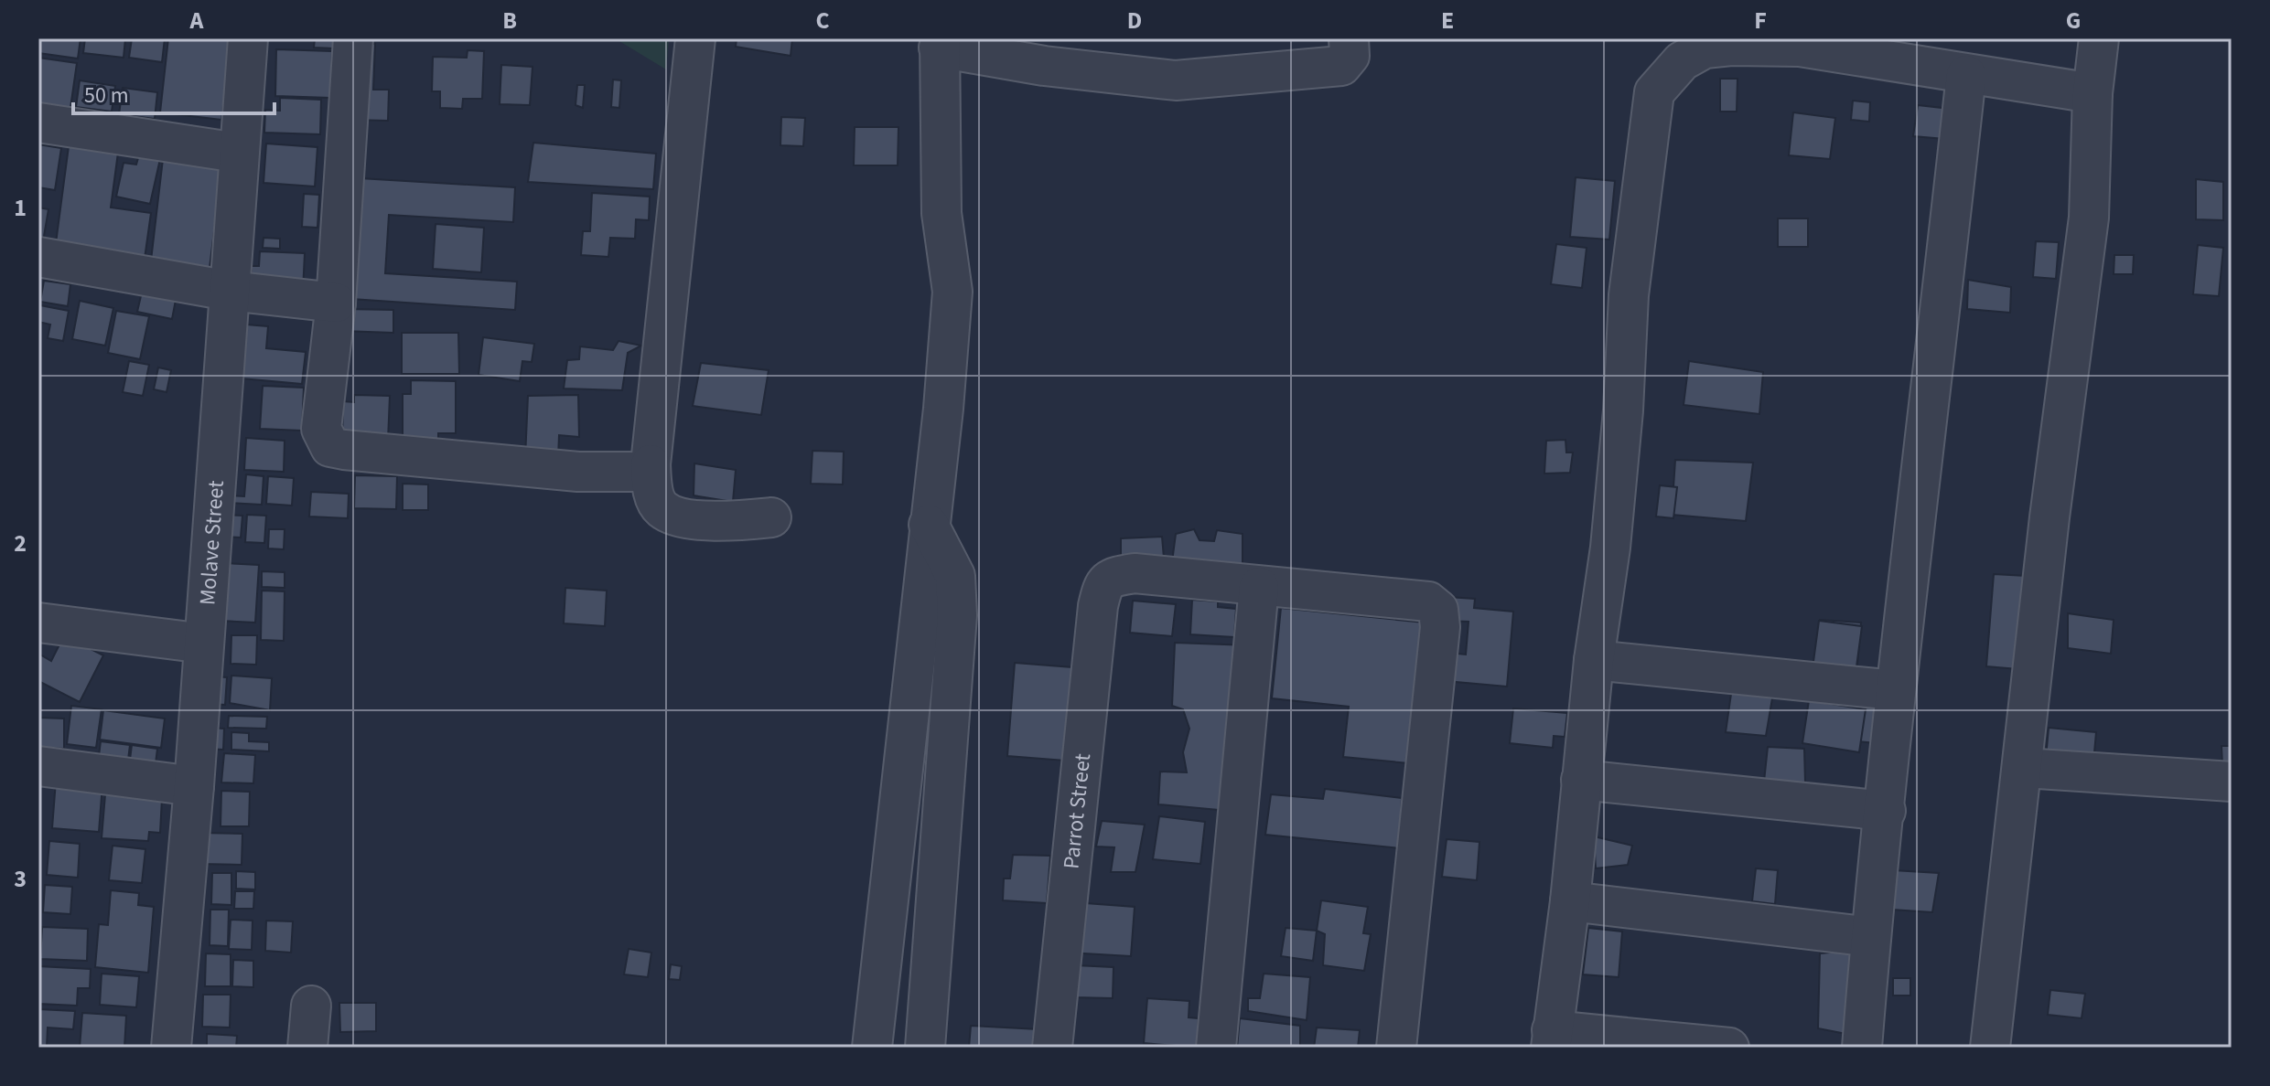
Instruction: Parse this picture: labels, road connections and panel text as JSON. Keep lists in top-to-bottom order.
{
  "streets": {
    "street": ["Molave Street", "Parrot Street"]
  },
  "scale_bar": "50 m",
  "grid": {
    "columns": [
      "A",
      "B",
      "C",
      "D",
      "E",
      "F",
      "G"
    ],
    "rows": ["1", "2", "3"]
  }
}
